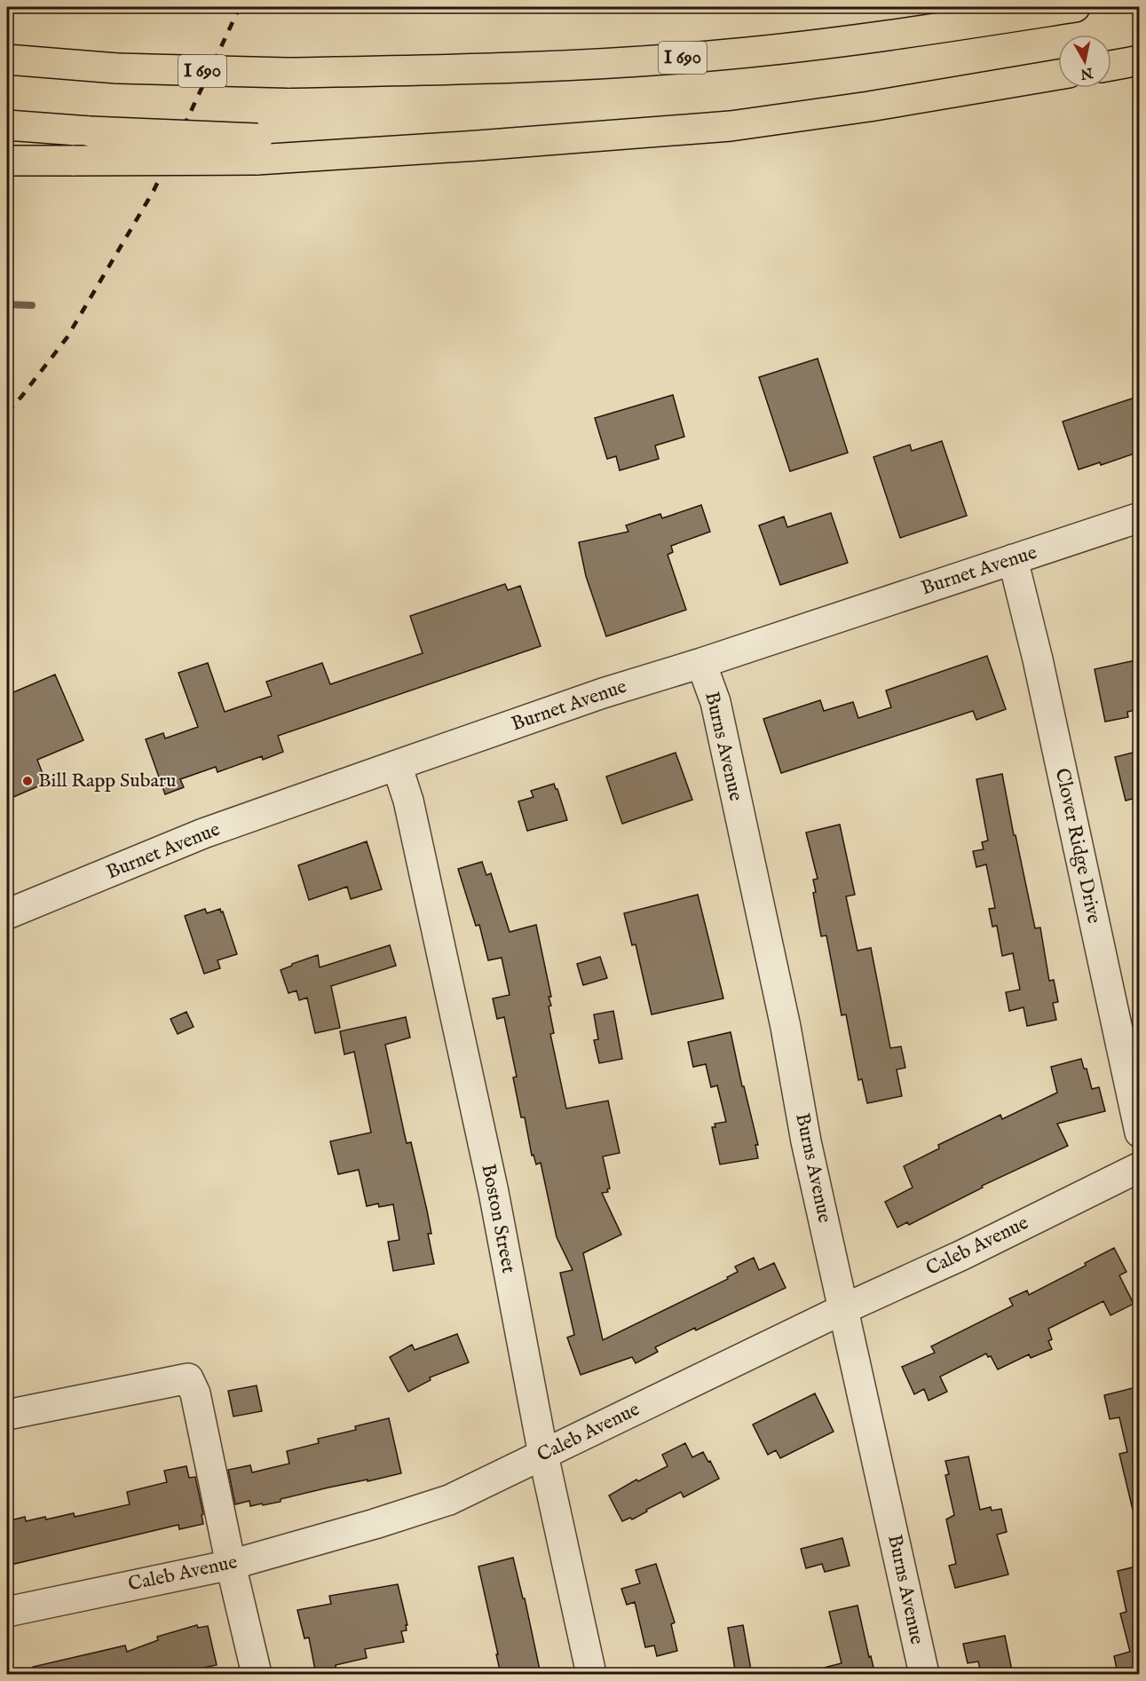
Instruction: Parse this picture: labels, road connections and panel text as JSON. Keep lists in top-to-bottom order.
{
  "streets": {
    "highway": ["I 690"],
    "street": [
      "Burnet Avenue",
      "Burns Avenue",
      "Clover Ridge Drive",
      "Boston Street",
      "Caleb Avenue"
    ]
  },
  "crossings": [
    ["Burnet Avenue", "Burns Avenue"],
    ["Burnet Avenue", "Clover Ridge Drive"],
    ["Burnet Avenue", "Boston Street"],
    ["Burns Avenue", "Caleb Avenue"],
    ["Boston Street", "Caleb Avenue"]
  ],
  "places": ["Bill Rapp Subaru"],
  "north": "bottom"
}
